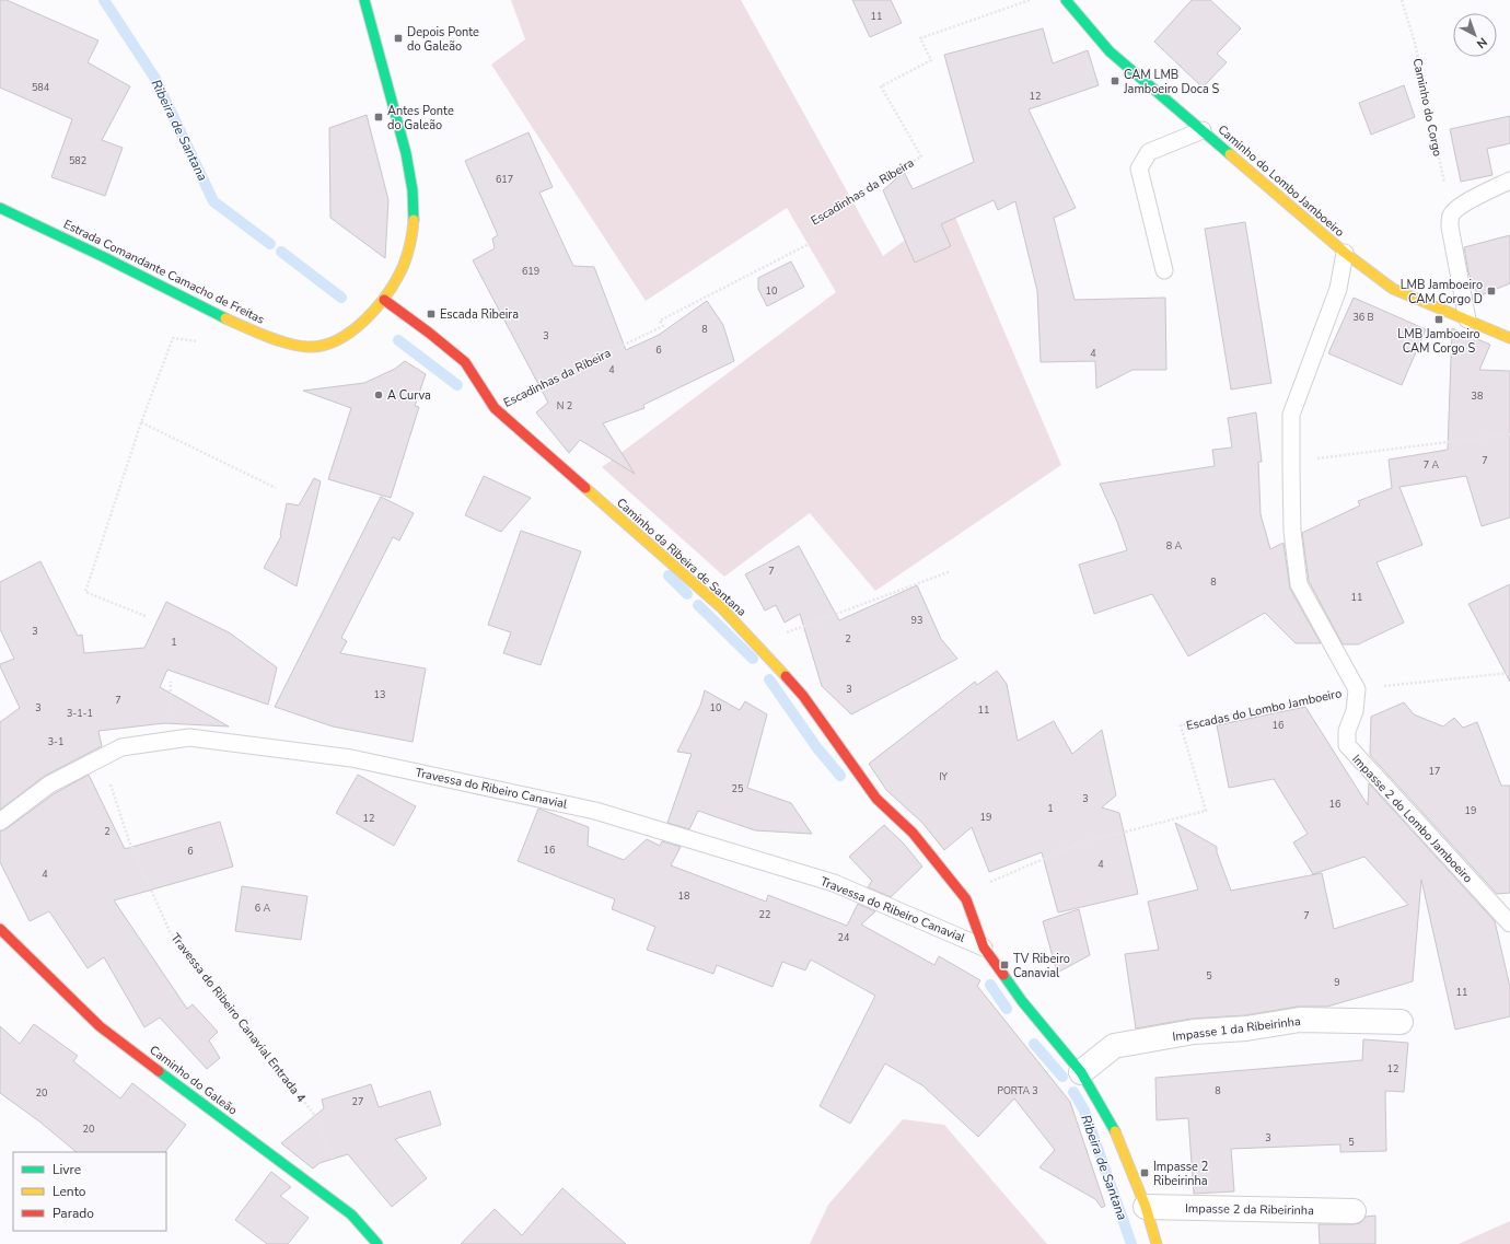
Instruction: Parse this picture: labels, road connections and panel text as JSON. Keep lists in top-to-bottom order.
{
  "streets": {
    "street": [
      "Caminho do Lombo Jamboeiro",
      "Estrada Comandante Camacho de Freitas",
      "Caminho da Ribeira de Santana",
      "Impasse 1 da Ribeirinha",
      "Caminho do Galeão",
      "Impasse 2 da Ribeirinha"
    ],
    "lane": ["Travessa do Ribeiro Canavial", "Impasse 2 do Lombo Jamboeiro"],
    "path": [
      "Caminho do Corgo",
      "Escadinhas da Ribeira",
      "Escadas do Lombo Jamboeiro",
      "Travessa do Ribeiro Canavial Entrada 4"
    ]
  },
  "crossings": [
    ["Escadinhas da Ribeira", "Caminho da Ribeira de Santana"],
    ["Estrada Comandante Camacho de Freitas", "Caminho da Ribeira de Santana"],
    ["Caminho da Ribeira de Santana", "Escadas do Lombo Jamboeiro"],
    ["Caminho da Ribeira de Santana", "Travessa do Ribeiro Canavial"],
    ["Caminho da Ribeira de Santana", "Impasse 1 da Ribeirinha"],
    ["Caminho da Ribeira de Santana", "Impasse 2 da Ribeirinha"],
    ["Escadas do Lombo Jamboeiro", "Impasse 2 do Lombo Jamboeiro"],
    ["Travessa do Ribeiro Canavial", "Travessa do Ribeiro Canavial Entrada 4"]
  ],
  "water": ["Ribeira de Santana"],
  "places": {
    "transit": [
      "Depois Ponte do Galeão",
      "CAM LMB Jamboeiro Doca S",
      "Antes Ponte do Galeão",
      "LMB Jamboeiro CAM Corgo D",
      "Escada Ribeira",
      "LMB Jamboeiro CAM Corgo S",
      "TV Ribeiro Canavial",
      "Impasse 2 Ribeirinha"
    ],
    "other": ["A Curva"]
  },
  "house_numbers": [
    "11",
    "584",
    "12",
    "582",
    "617",
    "619",
    "10",
    "36 B",
    "8",
    "3",
    "6",
    "4",
    "4",
    "38",
    "N 2",
    "7",
    "7 A",
    "8 A",
    "7",
    "8",
    "11",
    "93",
    "3",
    "2",
    "1",
    "3",
    "13",
    "7",
    "3",
    "10",
    "11",
    "3-1-1",
    "16",
    "3-1",
    "17",
    "IY",
    "25",
    "3",
    "16",
    "1",
    "19",
    "19",
    "12",
    "2",
    "16",
    "6",
    "4",
    "4",
    "18",
    "6 A",
    "22",
    "7",
    "24",
    "5",
    "9",
    "11",
    "12",
    "PORTA 3",
    "8",
    "20",
    "27",
    "20",
    "3",
    "5"
  ],
  "legend": ["Livre", "Lento", "Parado"],
  "north": "bottom right"
}
